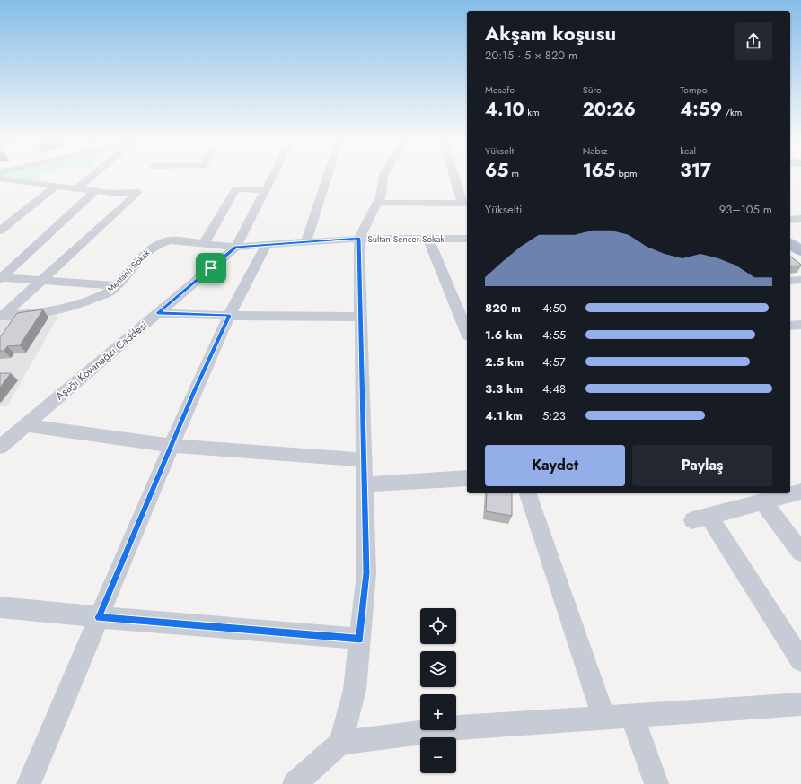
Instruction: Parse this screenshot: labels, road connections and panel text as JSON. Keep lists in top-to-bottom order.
{
  "streets": {
    "street": ["Sultan Sencer Sokak", "Mestanlı Sokak", "Aşağı Kovanağzı Caddesi"]
  },
  "crossings": [
    ["Sultan Sencer Sokak", "Mestanlı Sokak"],
    ["Sultan Sencer Sokak", "Aşağı Kovanağzı Caddesi"],
    ["Mestanlı Sokak", "Aşağı Kovanağzı Caddesi"]
  ],
  "page": {
    "heading": ["Akşam koşusu", "20:15 · 5 × 820 m"],
    "stats": [
      ["Mesafe", "4.10 km"],
      ["Süre", "20:26"],
      ["Tempo", "4:59 /km"],
      ["Yükselti", "65 m"],
      ["Nabız", "165 bpm"],
      ["kcal", "317"]
    ],
    "chart": ["Yükselti", "93–105 m"],
    "list": [
      {
        "name": "820 m",
        "note": "4:50"
      },
      {
        "name": "1.6 km",
        "note": "4:55"
      },
      {
        "name": "2.5 km",
        "note": "4:57"
      },
      {
        "name": "3.3 km",
        "note": "4:48"
      },
      {
        "name": "4.1 km",
        "note": "5:23"
      }
    ],
    "buttons": ["Kaydet", "Paylaş"],
    "map_buttons": ["+", "−"]
  }
}
